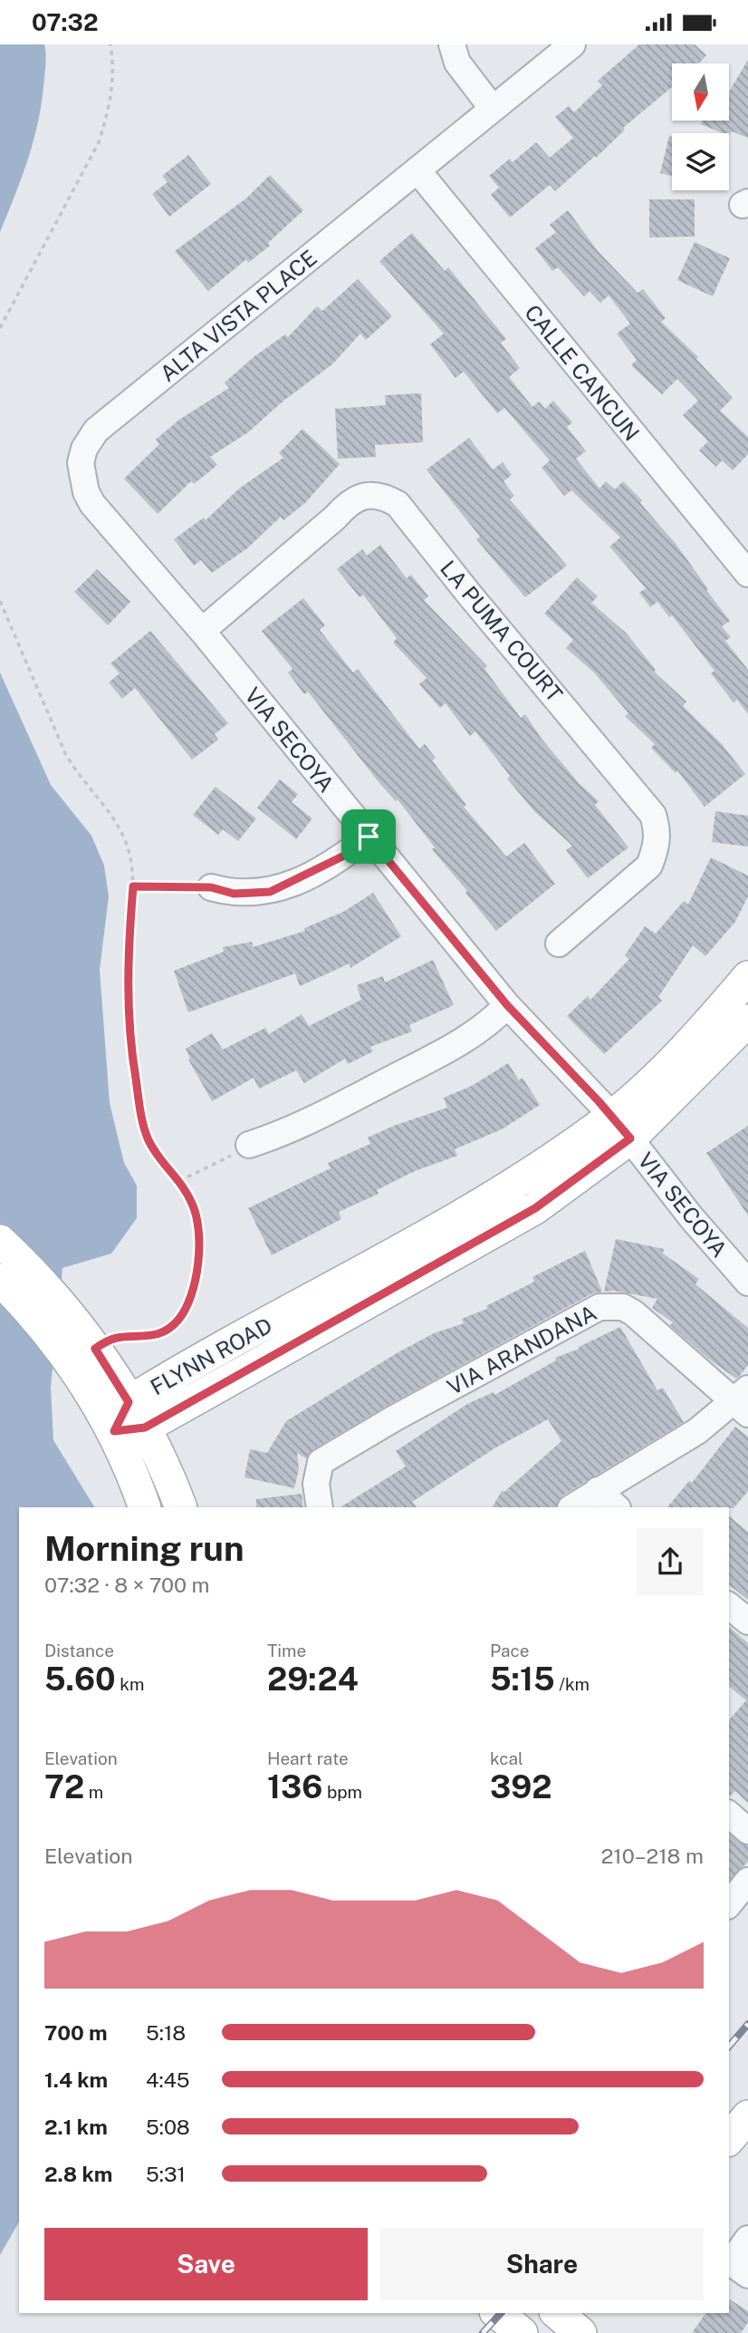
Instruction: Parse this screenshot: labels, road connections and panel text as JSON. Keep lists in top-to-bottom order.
{
  "streets": {
    "main road": ["FLYNN ROAD"],
    "street": [
      "ALTA VISTA PLACE",
      "CALLE CANCUN",
      "LA PUMA COURT",
      "VIA SECOYA",
      "VIA ARANDANA"
    ]
  },
  "crossings": [
    ["ALTA VISTA PLACE", "CALLE CANCUN"],
    ["ALTA VISTA PLACE", "LA PUMA COURT"],
    ["ALTA VISTA PLACE", "VIA SECOYA"],
    ["LA PUMA COURT", "VIA SECOYA"],
    ["VIA SECOYA", "FLYNN ROAD"]
  ],
  "north": "bottom",
  "page": {
    "status": "07:32",
    "heading": ["Morning run", "07:32 · 8 × 700 m"],
    "stats": [
      ["Distance", "5.60 km"],
      ["Time", "29:24"],
      ["Pace", "5:15 /km"],
      ["Elevation", "72 m"],
      ["Heart rate", "136 bpm"],
      ["kcal", "392"]
    ],
    "chart": ["Elevation", "210–218 m"],
    "list": [
      {
        "name": "700 m",
        "note": "5:18"
      },
      {
        "name": "1.4 km",
        "note": "4:45"
      },
      {
        "name": "2.1 km",
        "note": "5:08"
      },
      {
        "name": "2.8 km",
        "note": "5:31"
      }
    ],
    "buttons": ["Save", "Share"]
  }
}
